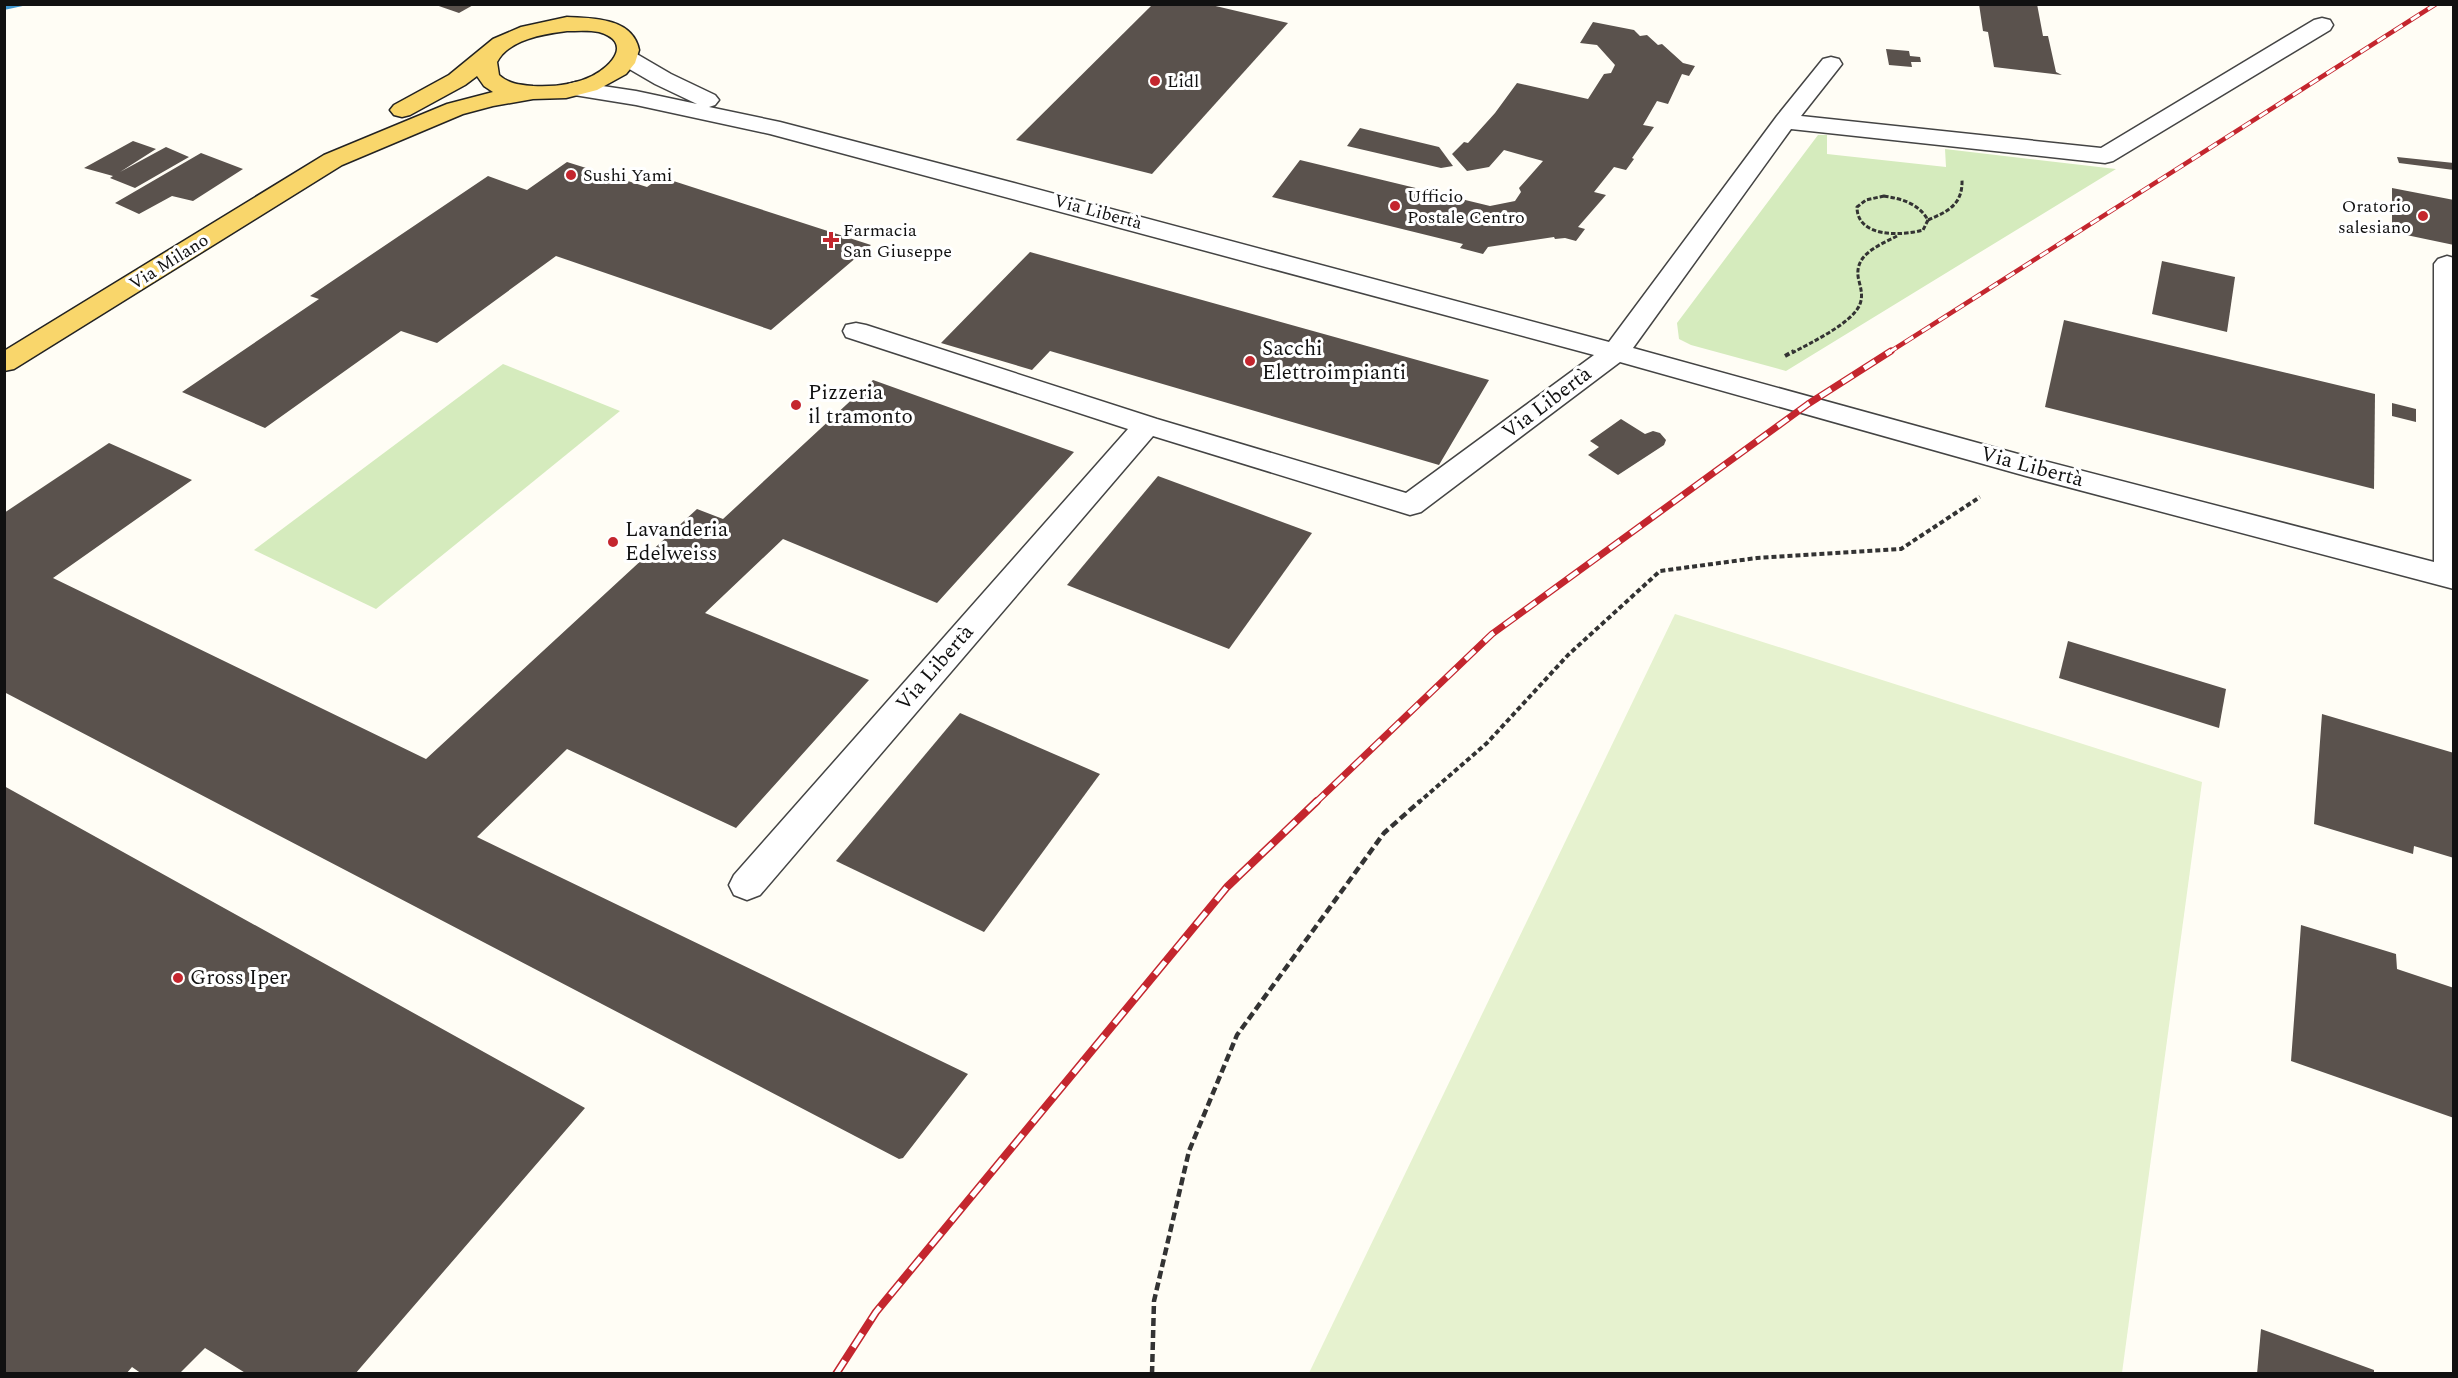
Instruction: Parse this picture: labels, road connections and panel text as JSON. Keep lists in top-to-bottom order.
{
  "streets": {
    "main road": ["Via Milano"],
    "street": ["Via Libertà"]
  },
  "crossings": [
    ["Via Libertà", "Via Milano"]
  ],
  "places": {
    "other": [
      "Lidl",
      "Sushi Yami",
      "Ufficio Postale Centro",
      "Oratorio salesiano",
      "Sacchi Elettroimpianti",
      "Pizzeria il tramonto",
      "Lavanderia Edelweiss",
      "Gross Iper"
    ],
    "health": ["Farmacia San Giuseppe"]
  }
}
